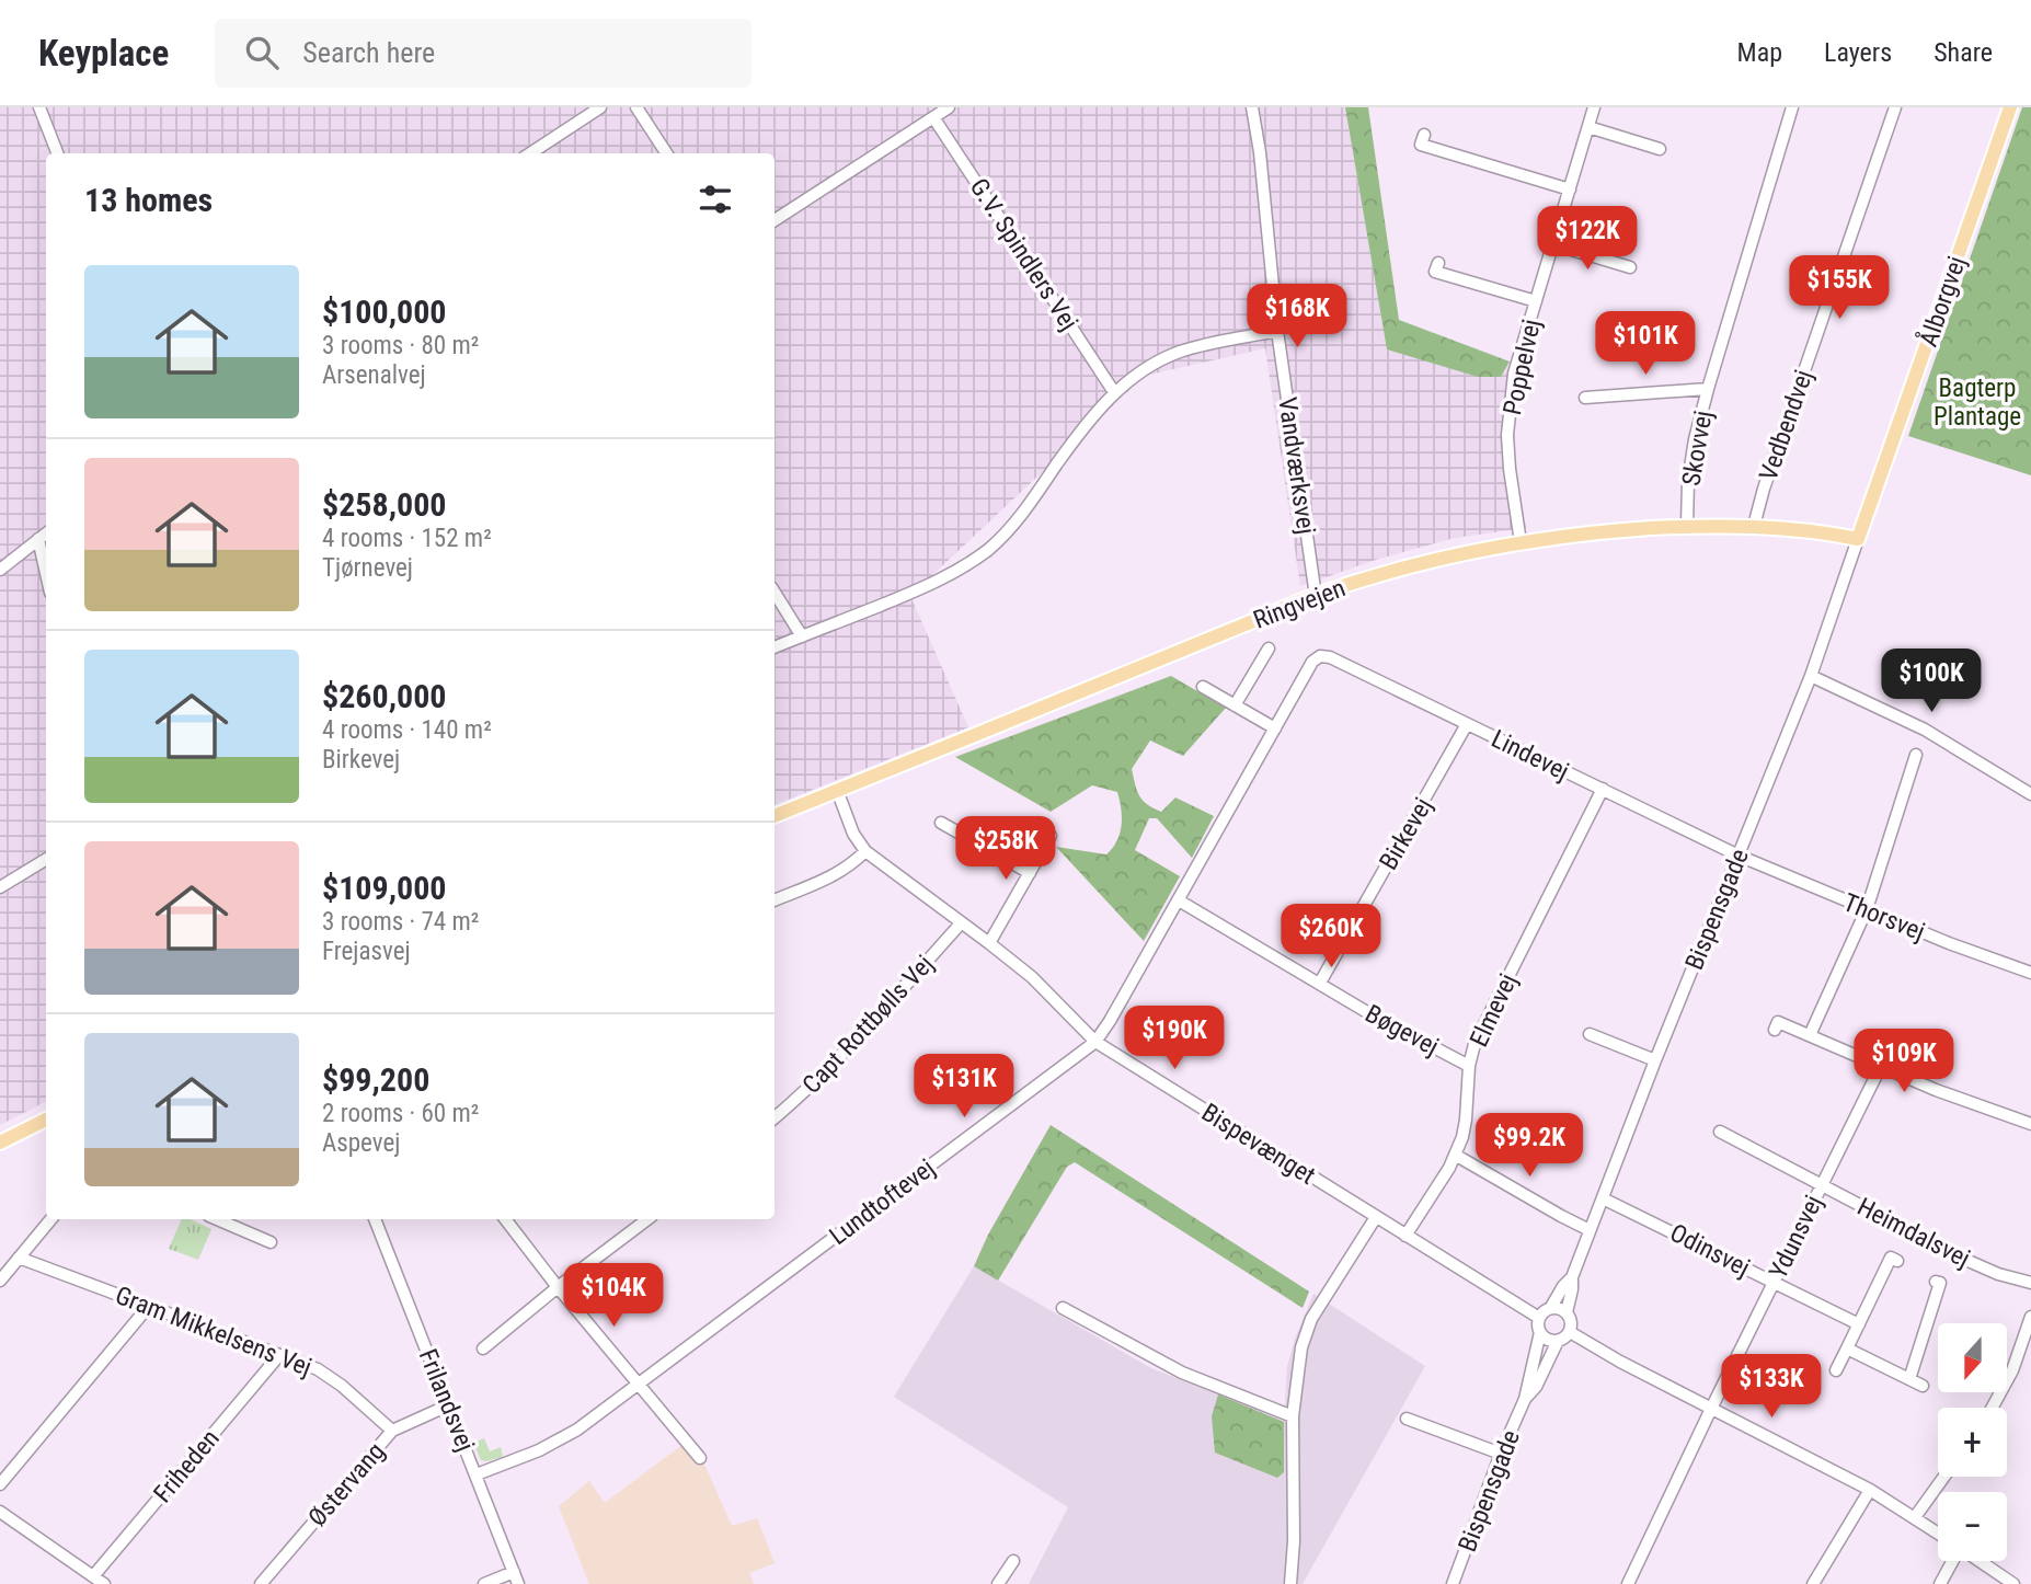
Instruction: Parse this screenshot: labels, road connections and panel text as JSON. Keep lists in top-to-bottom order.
{
  "streets": {
    "main road": ["Ålborgvej", "Ringvejen"],
    "street": [
      "G.V. Spindlers Vej",
      "Poppelvej",
      "Vedbendvej",
      "Skovvej",
      "Vandværksvej",
      "Lindevej",
      "Birkevej",
      "Bispensgade",
      "Thorsvej",
      "Elmevej",
      "Capt Rottbølls Vej",
      "Bøgevej",
      "Bispevænget",
      "Lundtoftevej",
      "Heimdalsvej",
      "Ydunsvej",
      "Odinsvej",
      "Gram Mikkelsens Vej",
      "Frilandsvej",
      "Friheden",
      "Østervang"
    ]
  },
  "crossings": [
    ["Ålborgvej", "Ringvejen"],
    ["Ålborgvej", "Bispensgade"],
    ["Poppelvej", "Ringvejen"],
    ["Vedbendvej", "Ringvejen"],
    ["Skovvej", "Ringvejen"],
    ["Vandværksvej", "Ringvejen"],
    ["Ringvejen", "Bispensgade"],
    ["Ringvejen", "Bispevænget"],
    ["Lindevej", "Birkevej"],
    ["Lindevej", "Bispensgade"],
    ["Lindevej", "Thorsvej"],
    ["Lindevej", "Elmevej"],
    ["Lindevej", "Lundtoftevej"],
    ["Birkevej", "Bøgevej"],
    ["Bispensgade", "Thorsvej"],
    ["Bispensgade", "Bispevænget"],
    ["Bispensgade", "Odinsvej"],
    ["Elmevej", "Bøgevej"],
    ["Elmevej", "Bispevænget"],
    ["Capt Rottbølls Vej", "Bispevænget"],
    ["Bøgevej", "Lundtoftevej"],
    ["Bispevænget", "Lundtoftevej"],
    ["Lundtoftevej", "Frilandsvej"],
    ["Heimdalsvej", "Ydunsvej"],
    ["Ydunsvej", "Odinsvej"],
    ["Gram Mikkelsens Vej", "Friheden"],
    ["Gram Mikkelsens Vej", "Østervang"],
    ["Frilandsvej", "Østervang"]
  ],
  "parks": ["Bagterp Plantage"],
  "north": "bottom",
  "page": {
    "header": "Keyplace",
    "search": "Search here",
    "nav": ["Map", "Layers", "Share"],
    "heading": "13 homes",
    "price": [
      "$122K",
      "$155K",
      "$168K",
      "$101K",
      "$100K",
      "$258K",
      "$260K",
      "$190K",
      "$109K",
      "$131K",
      "$99.2K",
      "$104K",
      "$133K"
    ],
    "list": [
      {
        "name": "$100,000",
        "note": "3 rooms · 80 m² · Arsenalvej"
      },
      {
        "name": "$258,000",
        "note": "4 rooms · 152 m² · Tjørnevej"
      },
      {
        "name": "$260,000",
        "note": "4 rooms · 140 m² · Birkevej"
      },
      {
        "name": "$109,000",
        "note": "3 rooms · 74 m² · Frejasvej"
      },
      {
        "name": "$99,200",
        "note": "2 rooms · 60 m² · Aspevej"
      }
    ],
    "map_buttons": ["+", "−"]
  }
}
